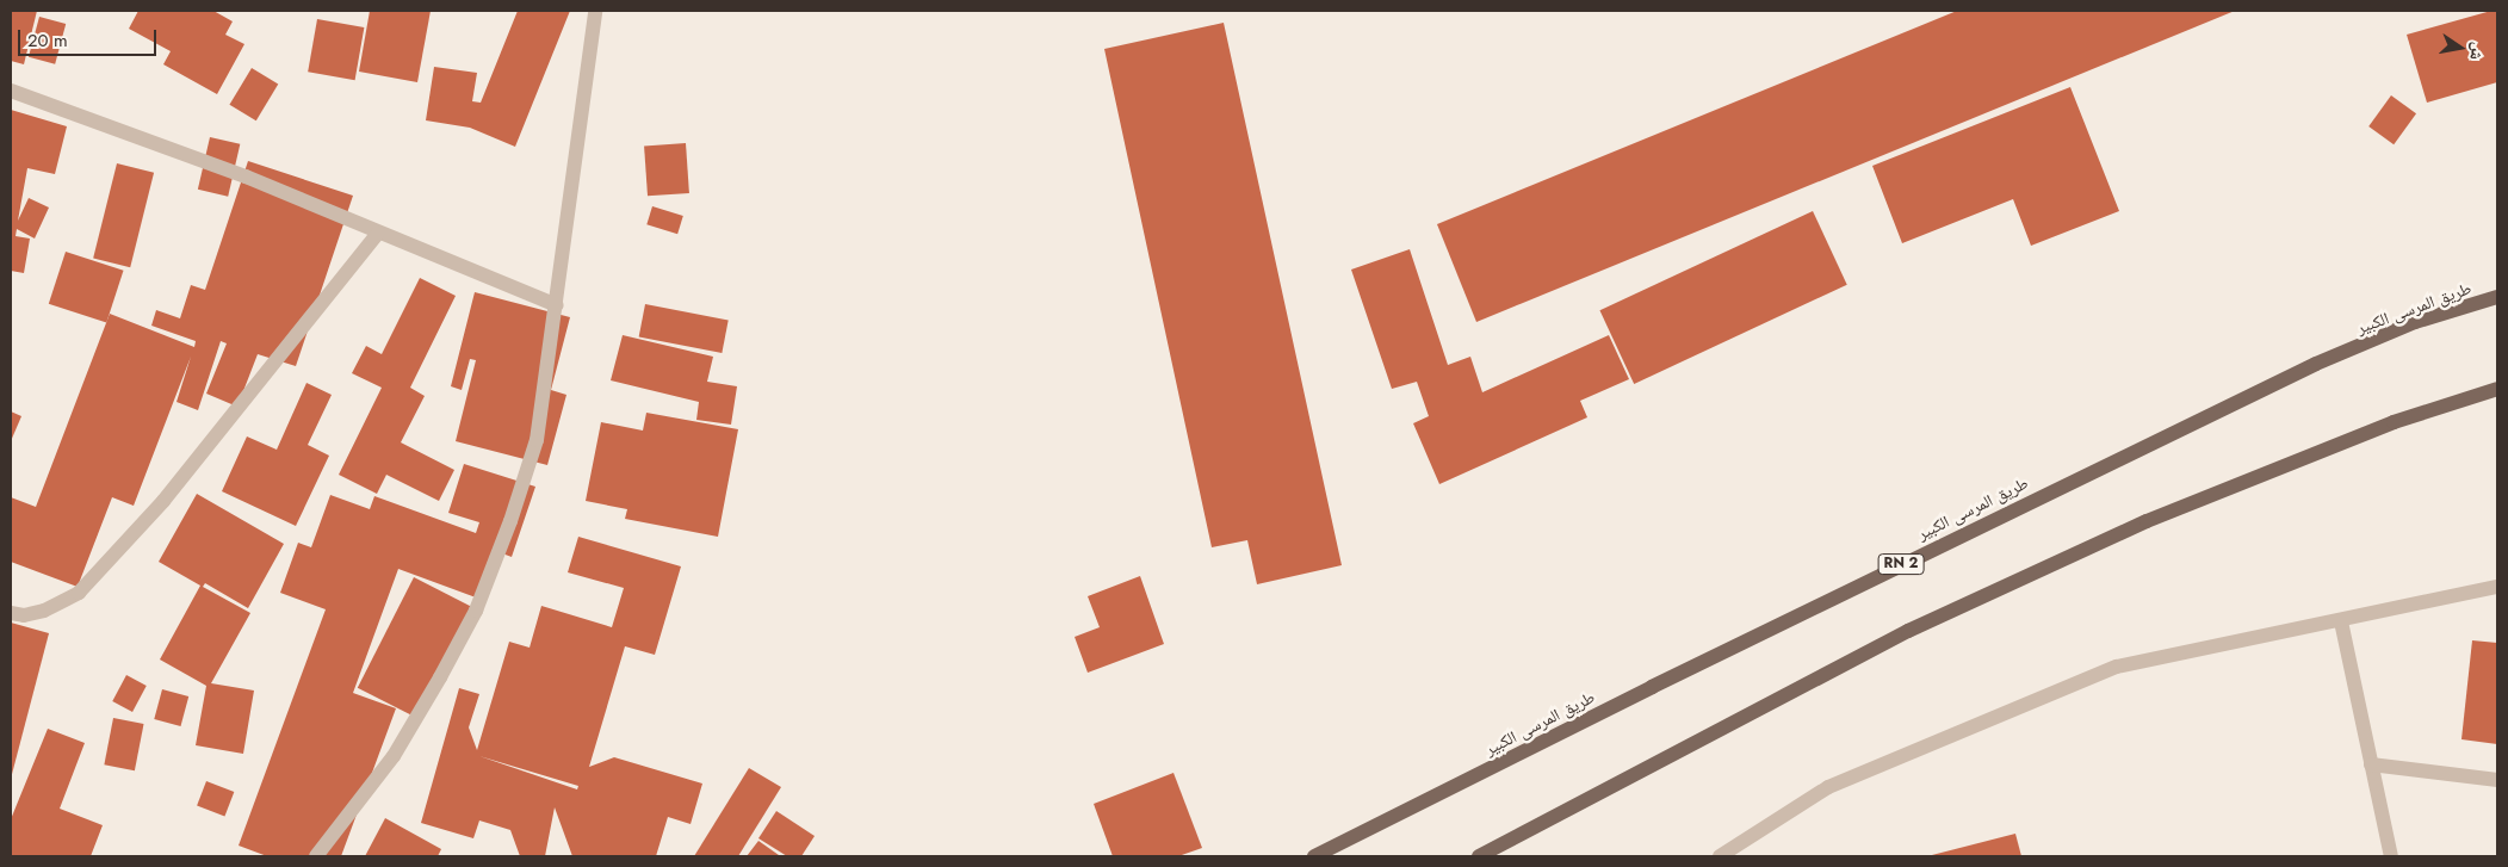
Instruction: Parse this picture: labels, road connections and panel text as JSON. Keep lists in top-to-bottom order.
{
  "streets": {
    "main road": ["طريق المرسى الكبير", "RN 2"]
  },
  "scale_bar": "20 m",
  "north": "right"
}
